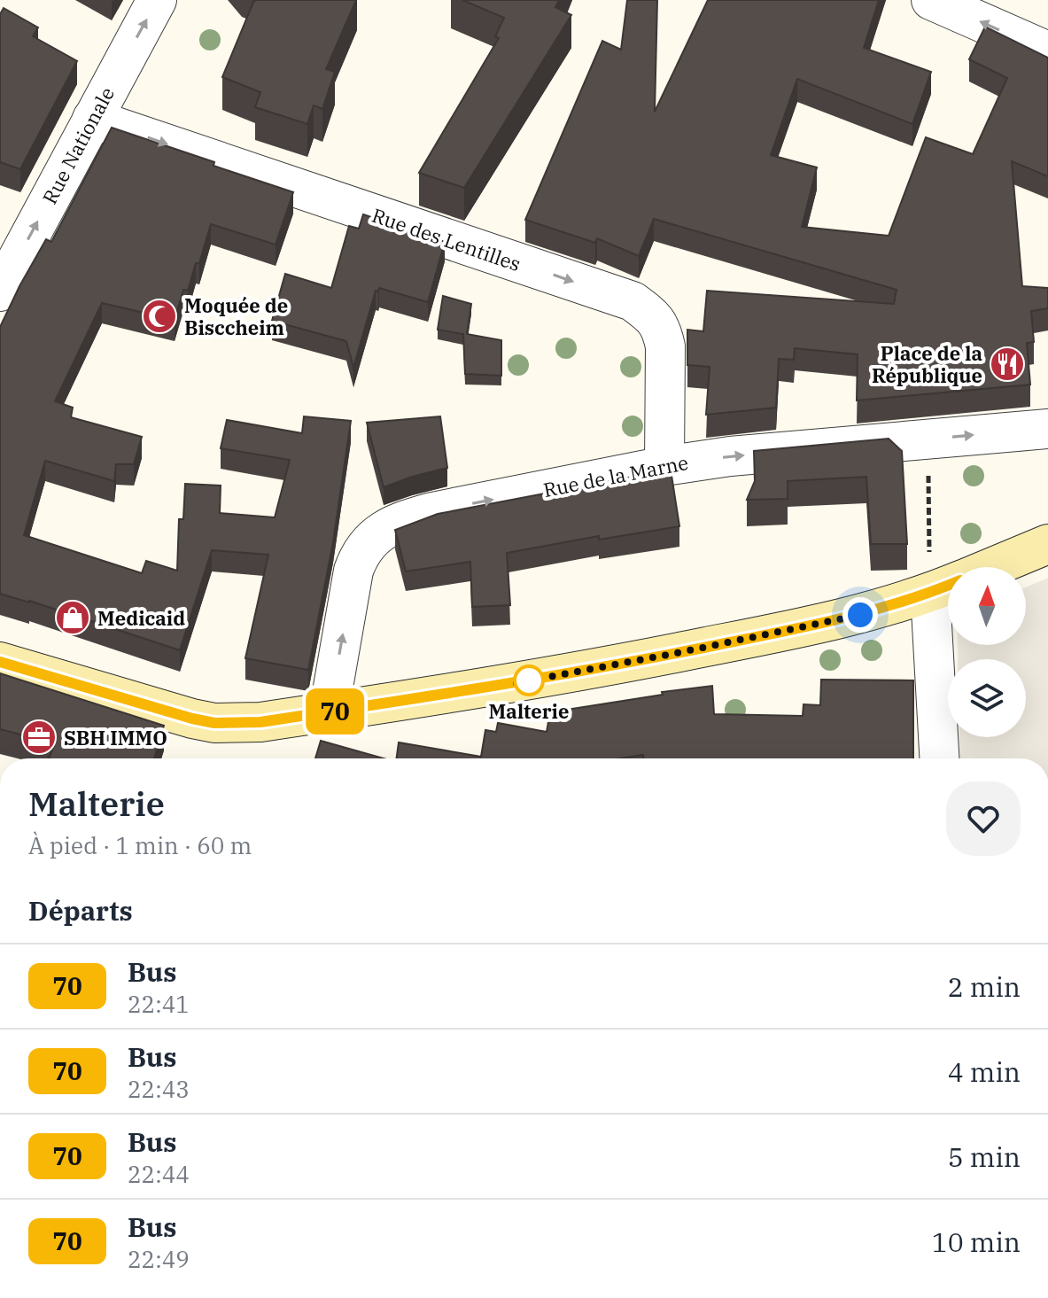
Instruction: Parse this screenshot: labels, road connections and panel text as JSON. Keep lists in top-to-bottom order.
{
  "streets": {
    "street": ["Rue Nationale", "Rue des Lentilles", "Rue de la Marne"]
  },
  "crossings": [
    ["Rue Nationale", "Rue des Lentilles"],
    ["Rue des Lentilles", "Rue de la Marne"]
  ],
  "one_way": ["Rue Nationale", "Rue des Lentilles"],
  "places": {
    "mosque": ["Moquée de Bisccheim"],
    "restaurant": ["Place de la République"],
    "shop": ["Medicaid"],
    "other": ["Malterie"],
    "office": ["SBH IMMO"]
  },
  "lines": ["bus line 70"],
  "north": "top",
  "page": {
    "on_map": "70",
    "heading": [
      ["Malterie", "À pied · 1 min · 60 m"],
      "Départs"
    ],
    "list": [
      {
        "mark": "70",
        "name": "Bus",
        "note": "22:41",
        "value": "2 min"
      },
      {
        "mark": "70",
        "name": "Bus",
        "note": "22:43",
        "value": "4 min"
      },
      {
        "mark": "70",
        "name": "Bus",
        "note": "22:44",
        "value": "5 min"
      },
      {
        "mark": "70",
        "name": "Bus",
        "note": "22:49",
        "value": "10 min"
      }
    ]
  }
}
